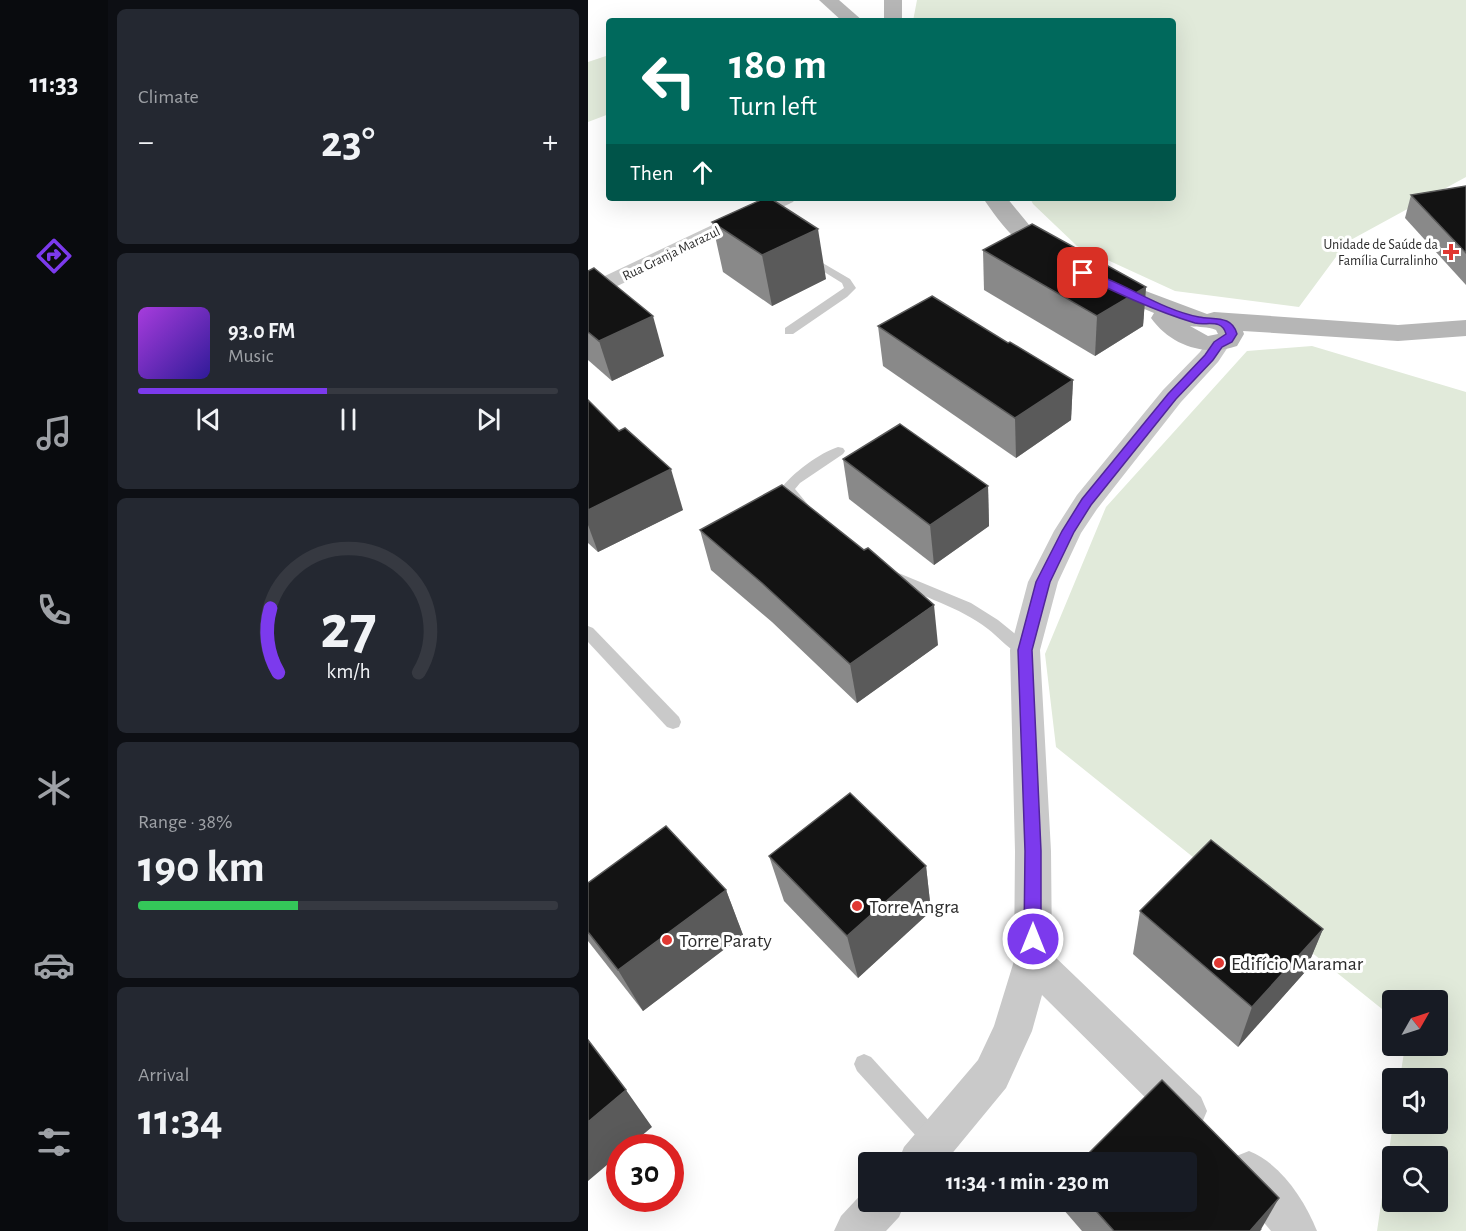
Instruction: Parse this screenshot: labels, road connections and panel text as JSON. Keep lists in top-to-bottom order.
{
  "streets": {
    "street": ["Rua Granja Marazul"]
  },
  "places": {
    "health": ["Unidade de Saúde da Família Curralinho"],
    "other": ["Torre Angra", "Torre Paraty", "Edifício Maramar"]
  },
  "north": "top right",
  "page": {
    "tabs": "11:33",
    "tile": [
      "Climate",
      ["Range · 38%", "190 km"],
      ["Arrival", "11:34"]
    ],
    "turn": ["180 m", "Turn left"],
    "heat": ["−", "23°", "+"],
    "then": "Then",
    "song": ["93.0 FM", "Music"],
    "limit": "30",
    "trip": "11:34 · 1 min · 230 m",
    "gauge": ["27", "km/h"]
  }
}
